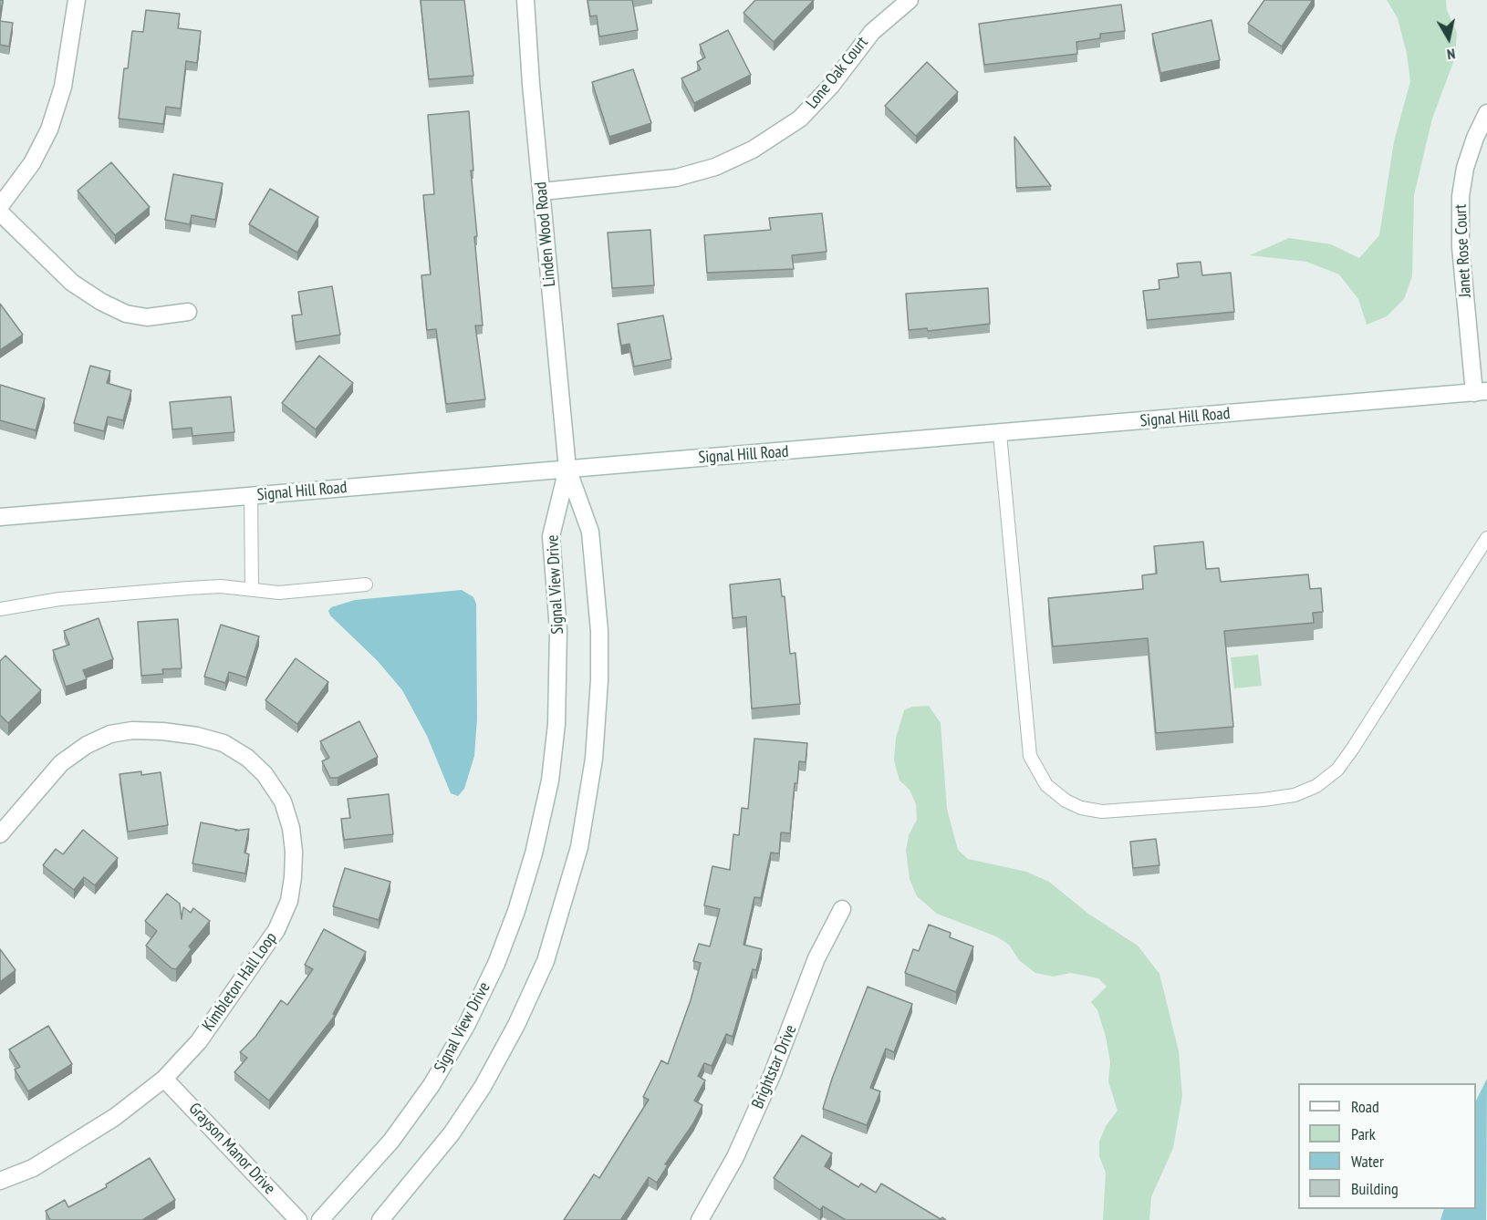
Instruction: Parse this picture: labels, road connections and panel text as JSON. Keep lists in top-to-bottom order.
{
  "streets": {
    "main road": [
      "Lone Oak Court",
      "Linden Wood Road",
      "Janet Rose Court",
      "Signal Hill Road",
      "Signal View Drive",
      "Kimbleton Hall Loop",
      "Brightstar Drive",
      "Grayson Manor Drive"
    ]
  },
  "crossings": [
    ["Lone Oak Court", "Linden Wood Road"],
    ["Linden Wood Road", "Signal Hill Road"],
    ["Linden Wood Road", "Signal View Drive"],
    ["Janet Rose Court", "Signal Hill Road"],
    ["Signal Hill Road", "Signal View Drive"],
    ["Kimbleton Hall Loop", "Grayson Manor Drive"]
  ],
  "legend": [
    "Road",
    "Park",
    "Water",
    "Building"
  ],
  "north": "bottom"
}
